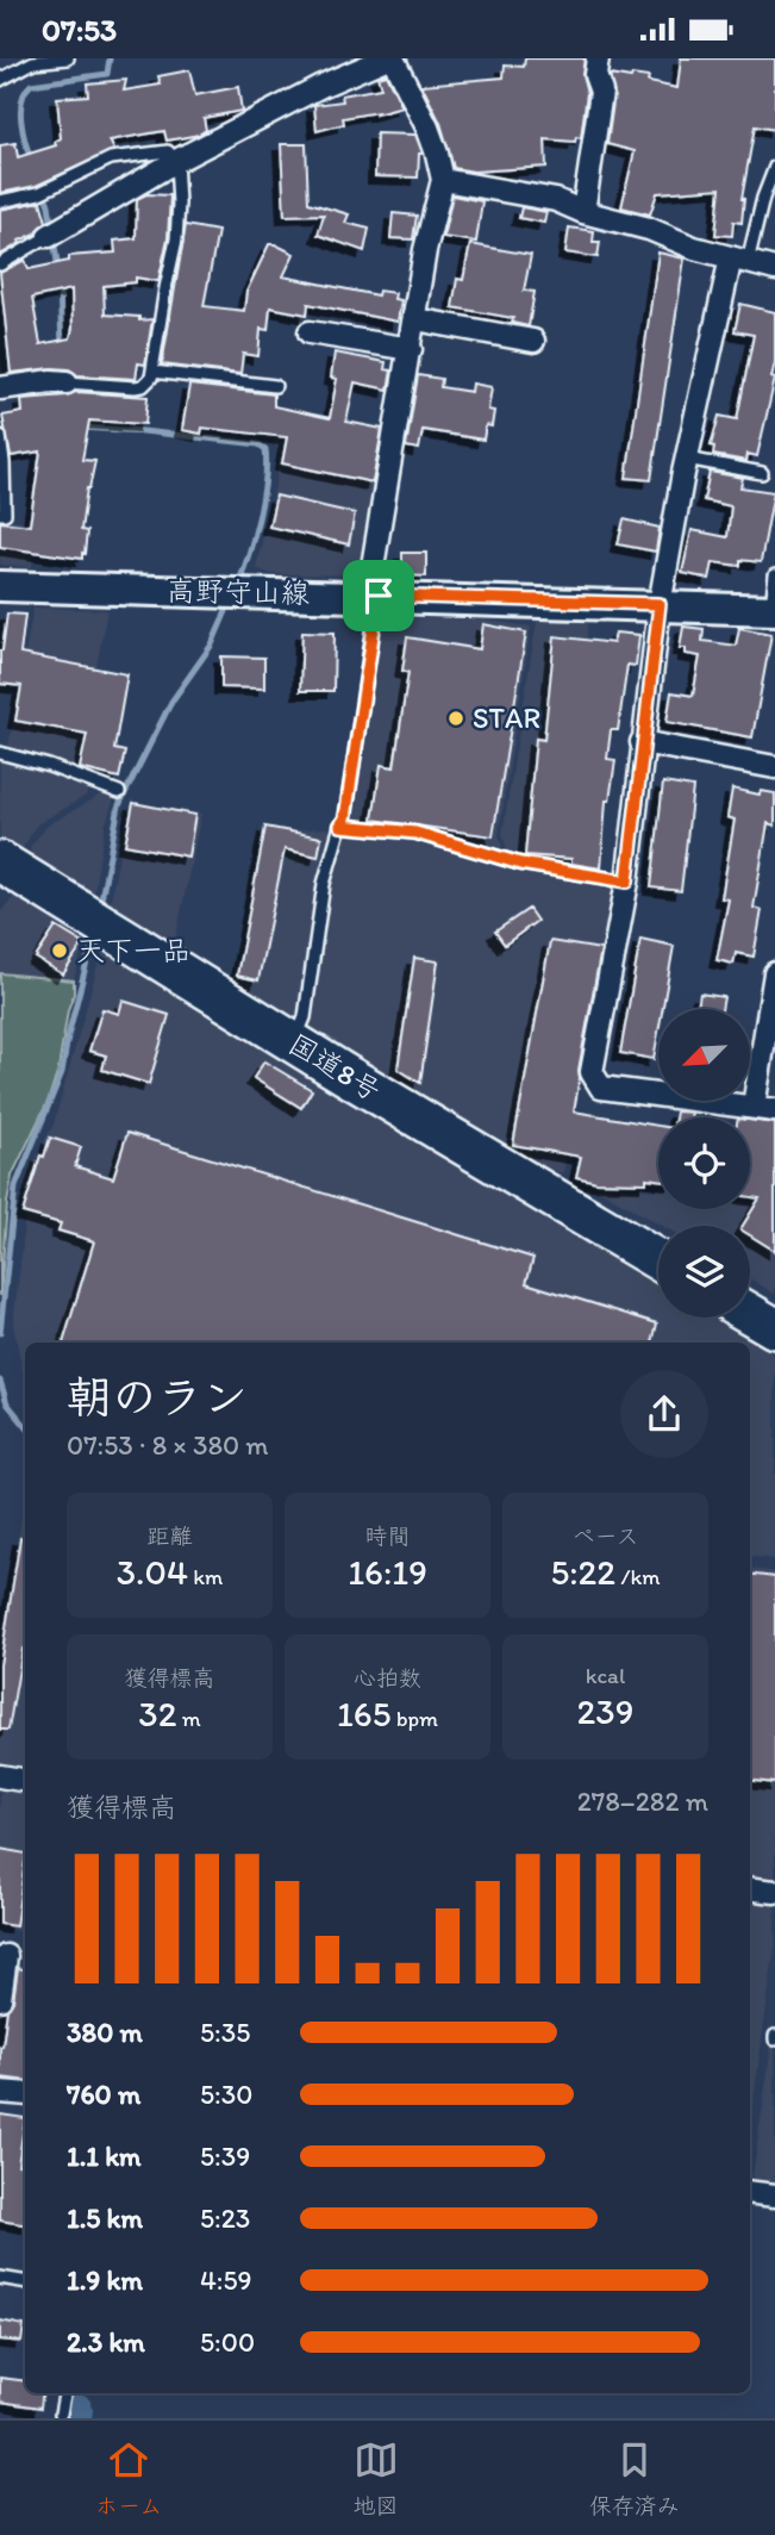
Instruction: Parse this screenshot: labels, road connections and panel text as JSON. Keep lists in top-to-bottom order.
{
  "streets": {
    "highway": ["国道8号"],
    "main road": ["高野守山線"]
  },
  "places": ["STAR", "天下一品"],
  "north": "bottom left",
  "page": {
    "status": "07:53",
    "heading": ["朝のラン", "07:53 · 8 × 380 m"],
    "stats": [
      ["距離", "3.04 km"],
      ["時間", "16:19"],
      ["ペース", "5:22 /km"],
      ["獲得標高", "32 m"],
      ["心拍数", "165 bpm"],
      ["kcal", "239"]
    ],
    "chart": ["獲得標高", "278–282 m"],
    "list": [
      {
        "name": "380 m",
        "note": "5:35"
      },
      {
        "name": "760 m",
        "note": "5:30"
      },
      {
        "name": "1.1 km",
        "note": "5:39"
      },
      {
        "name": "1.5 km",
        "note": "5:23"
      },
      {
        "name": "1.9 km",
        "note": "4:59"
      },
      {
        "name": "2.3 km",
        "note": "5:00"
      }
    ],
    "tabs": ["ホーム", "地図", "保存済み"]
  }
}
